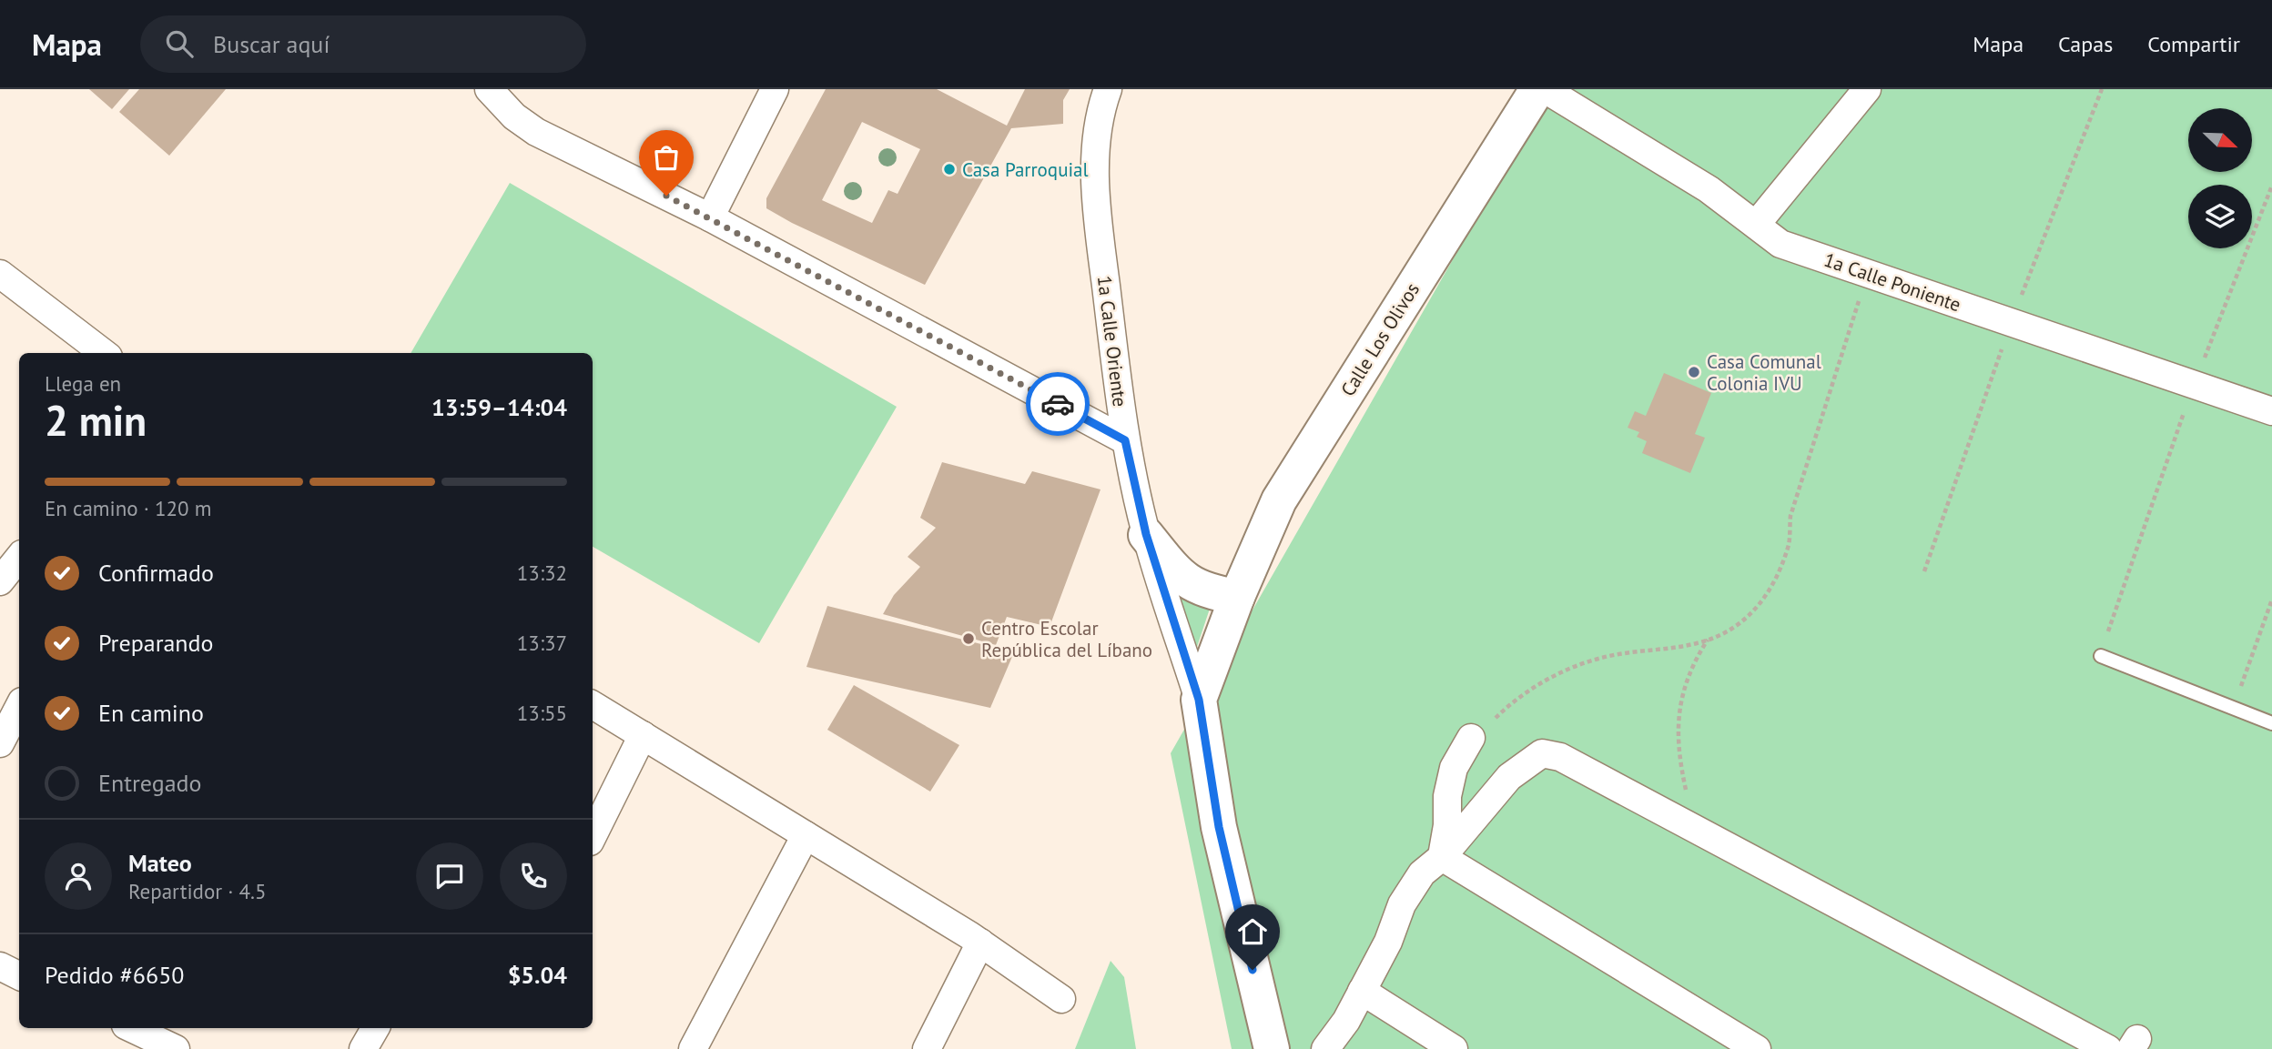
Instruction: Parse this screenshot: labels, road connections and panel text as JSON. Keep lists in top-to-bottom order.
{
  "streets": {
    "street": ["1a Calle Poniente", "Calle Los Olivos", "1a Calle Oriente"]
  },
  "crossings": [
    ["Calle Los Olivos", "1a Calle Oriente"]
  ],
  "places": ["Casa Parroquial", "Casa Comunal Colonia IVU", "Centro Escolar República del Líbano"],
  "north": "bottom right",
  "page": {
    "header": "Mapa",
    "search": "Buscar aquí",
    "nav": ["Mapa", "Capas", "Compartir"],
    "heading": ["2 min", "Llega en", "13:59–14:04"],
    "panel": [
      "Mateo",
      "Repartidor · 4.5",
      "Pedido #6650",
      "$5.04"
    ],
    "bar": "En camino · 120 m",
    "list": [
      ["Confirmado", "13:32"],
      ["Preparando", "13:37"],
      ["En camino", "13:55"],
      "Entregado"
    ]
  }
}
